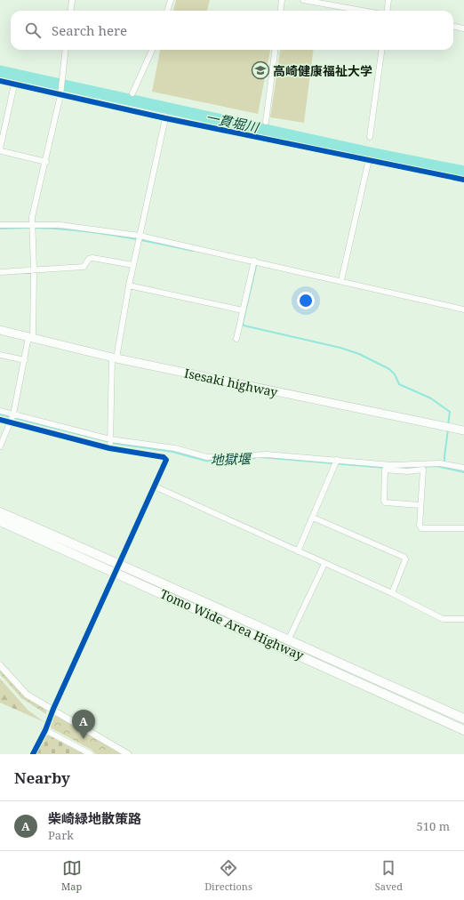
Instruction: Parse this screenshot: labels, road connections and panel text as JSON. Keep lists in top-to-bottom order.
{
  "streets": {
    "highway": ["Tomo Wide Area Highway"],
    "main road": ["Isesaki highway"]
  },
  "water": ["一貫堀川", "地獄堰"],
  "places": {
    "school or university": ["高崎健康福祉大学"]
  },
  "page": {
    "search": "Search here",
    "pins": "A",
    "heading": "Nearby",
    "list": [
      {
        "mark": "A",
        "name": "柴崎緑地散策路",
        "note": "Park",
        "value": "510 m"
      }
    ],
    "nav": ["Map", "Directions", "Saved"]
  }
}
